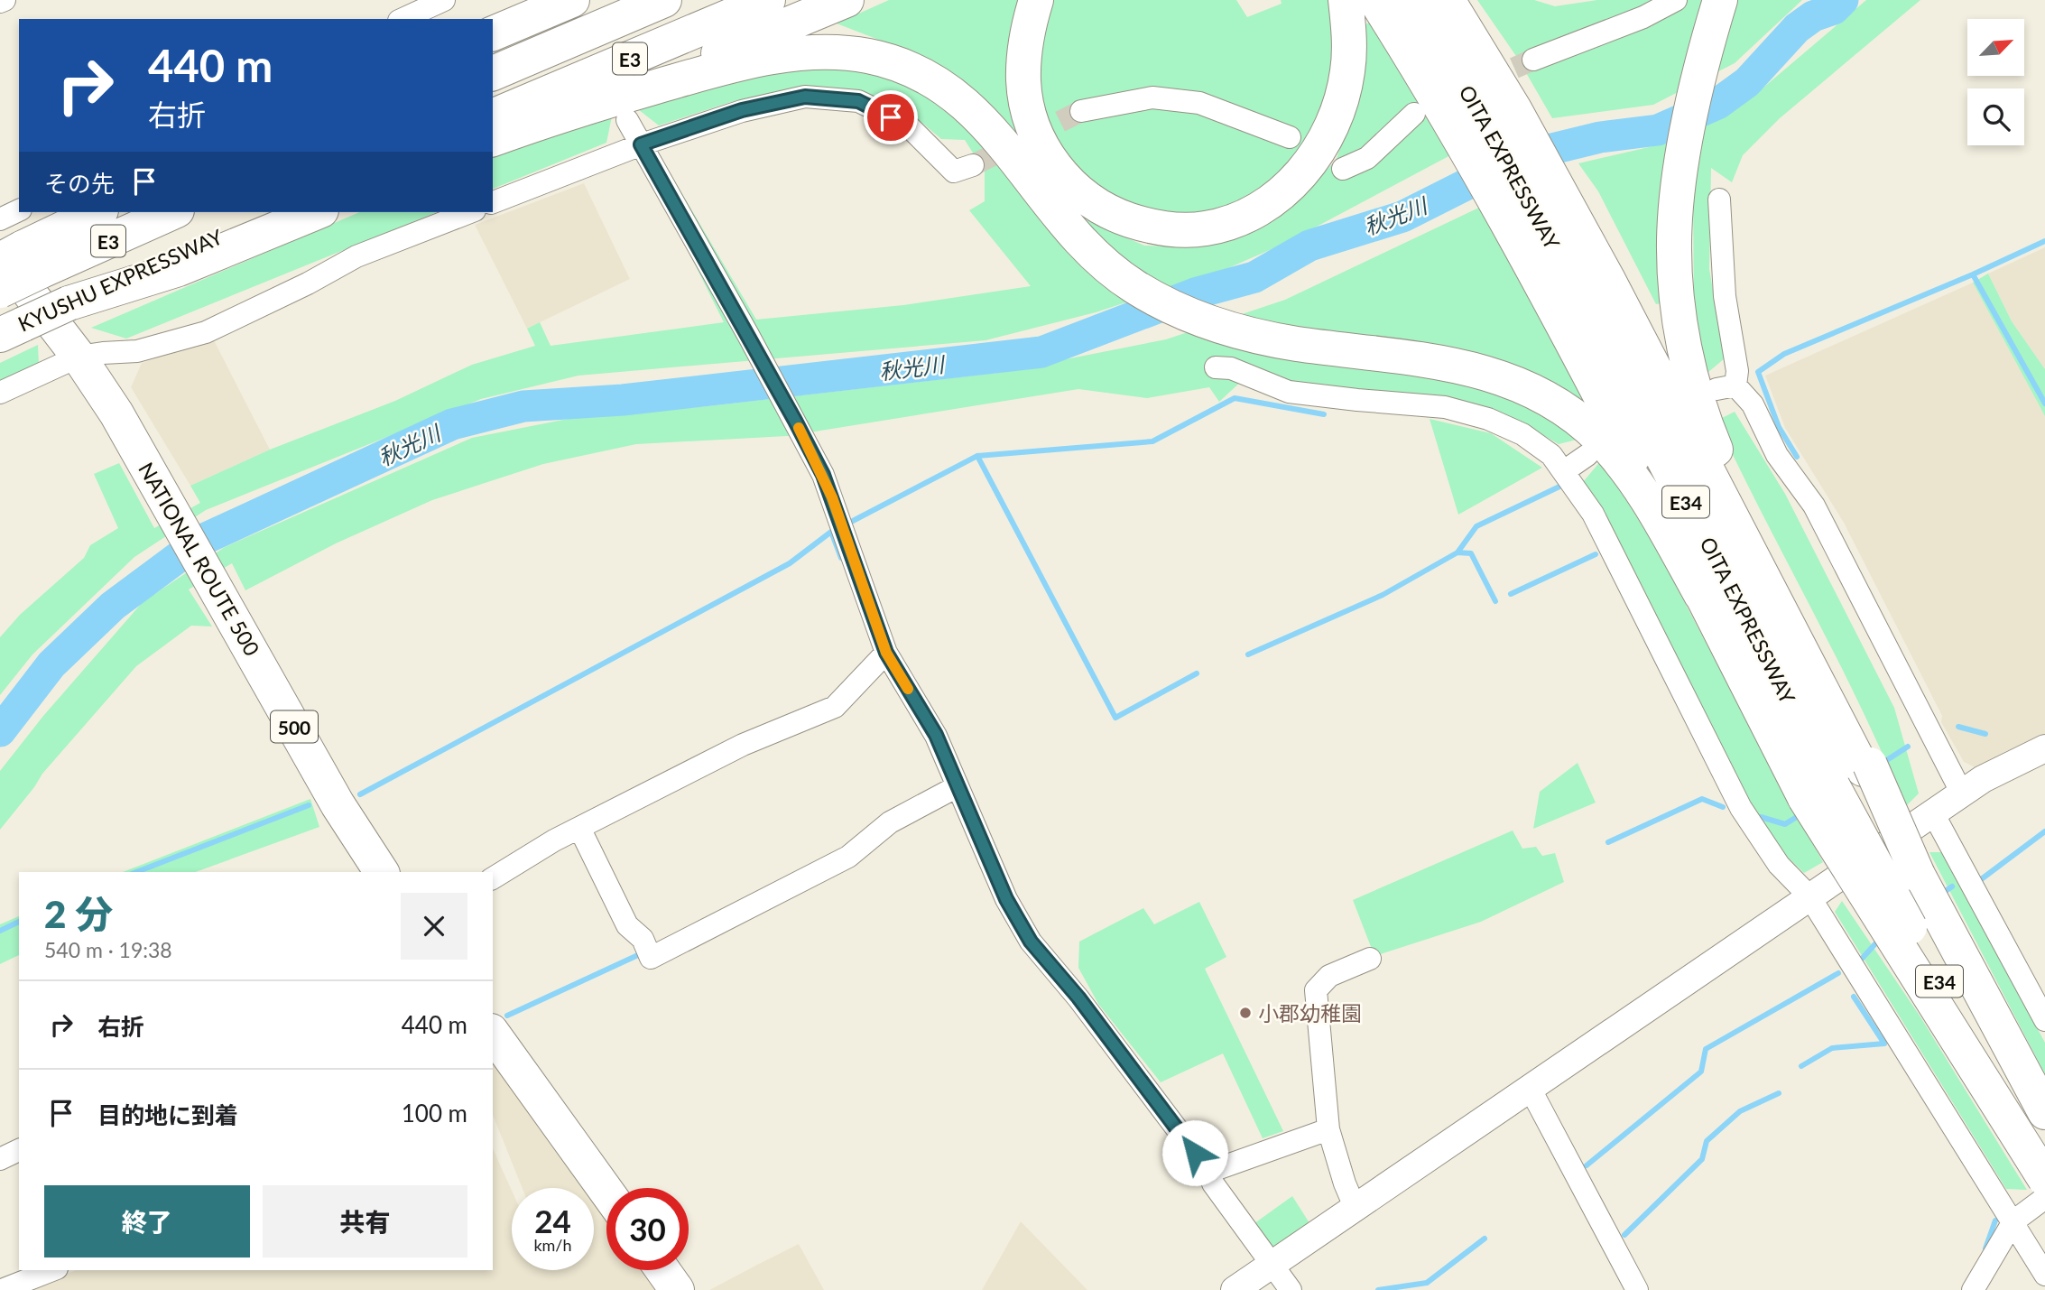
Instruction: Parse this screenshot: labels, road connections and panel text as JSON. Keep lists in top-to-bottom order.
{
  "streets": {
    "highway": [
      "E3",
      "OITA EXPRESSWAY",
      "KYUSHU EXPRESSWAY",
      "E34",
      "NATIONAL ROUTE 500",
      "500"
    ]
  },
  "crossings": [
    ["KYUSHU EXPRESSWAY", "NATIONAL ROUTE 500"]
  ],
  "water": ["秋光川"],
  "places": ["小郡幼稚園"],
  "north": "top right",
  "page": {
    "turn": ["440 m", "右折"],
    "then": "その先",
    "heading": ["2 分", "540 m · 19:38"],
    "list": [
      {
        "name": "右折",
        "value": "440 m"
      },
      {
        "name": "目的地に到着",
        "value": "100 m"
      }
    ],
    "buttons": ["終了", "共有"],
    "speed": "24 km/h",
    "limit": "30"
  }
}
